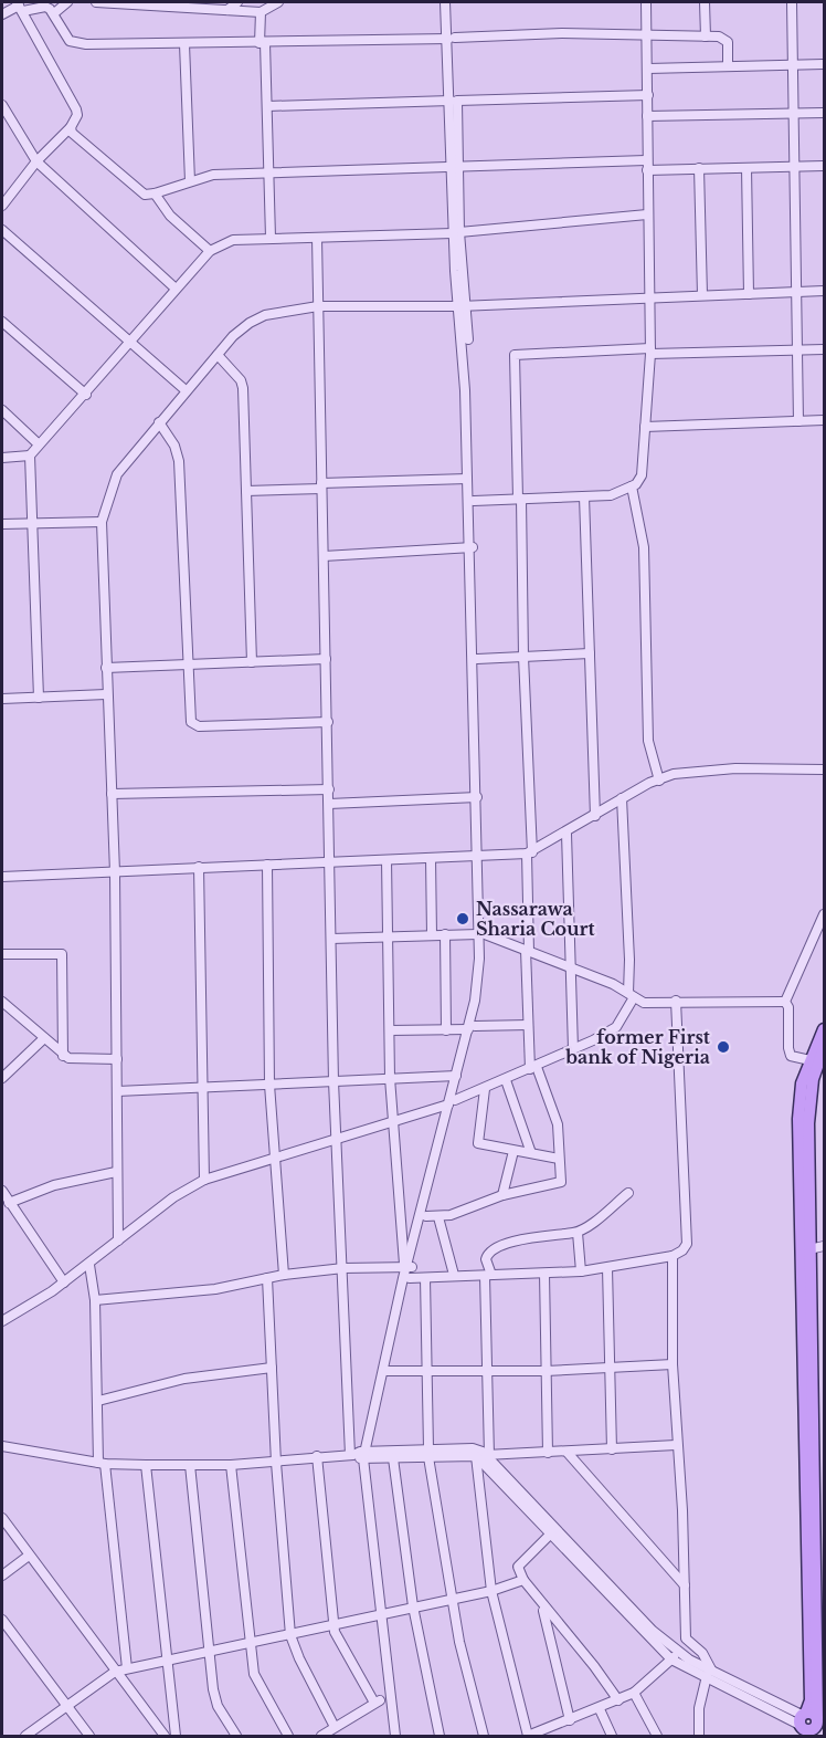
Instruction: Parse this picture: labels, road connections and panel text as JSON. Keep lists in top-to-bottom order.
{
  "places": ["Nassarawa Sharia Court", "former First bank of Nigeria"]
}
